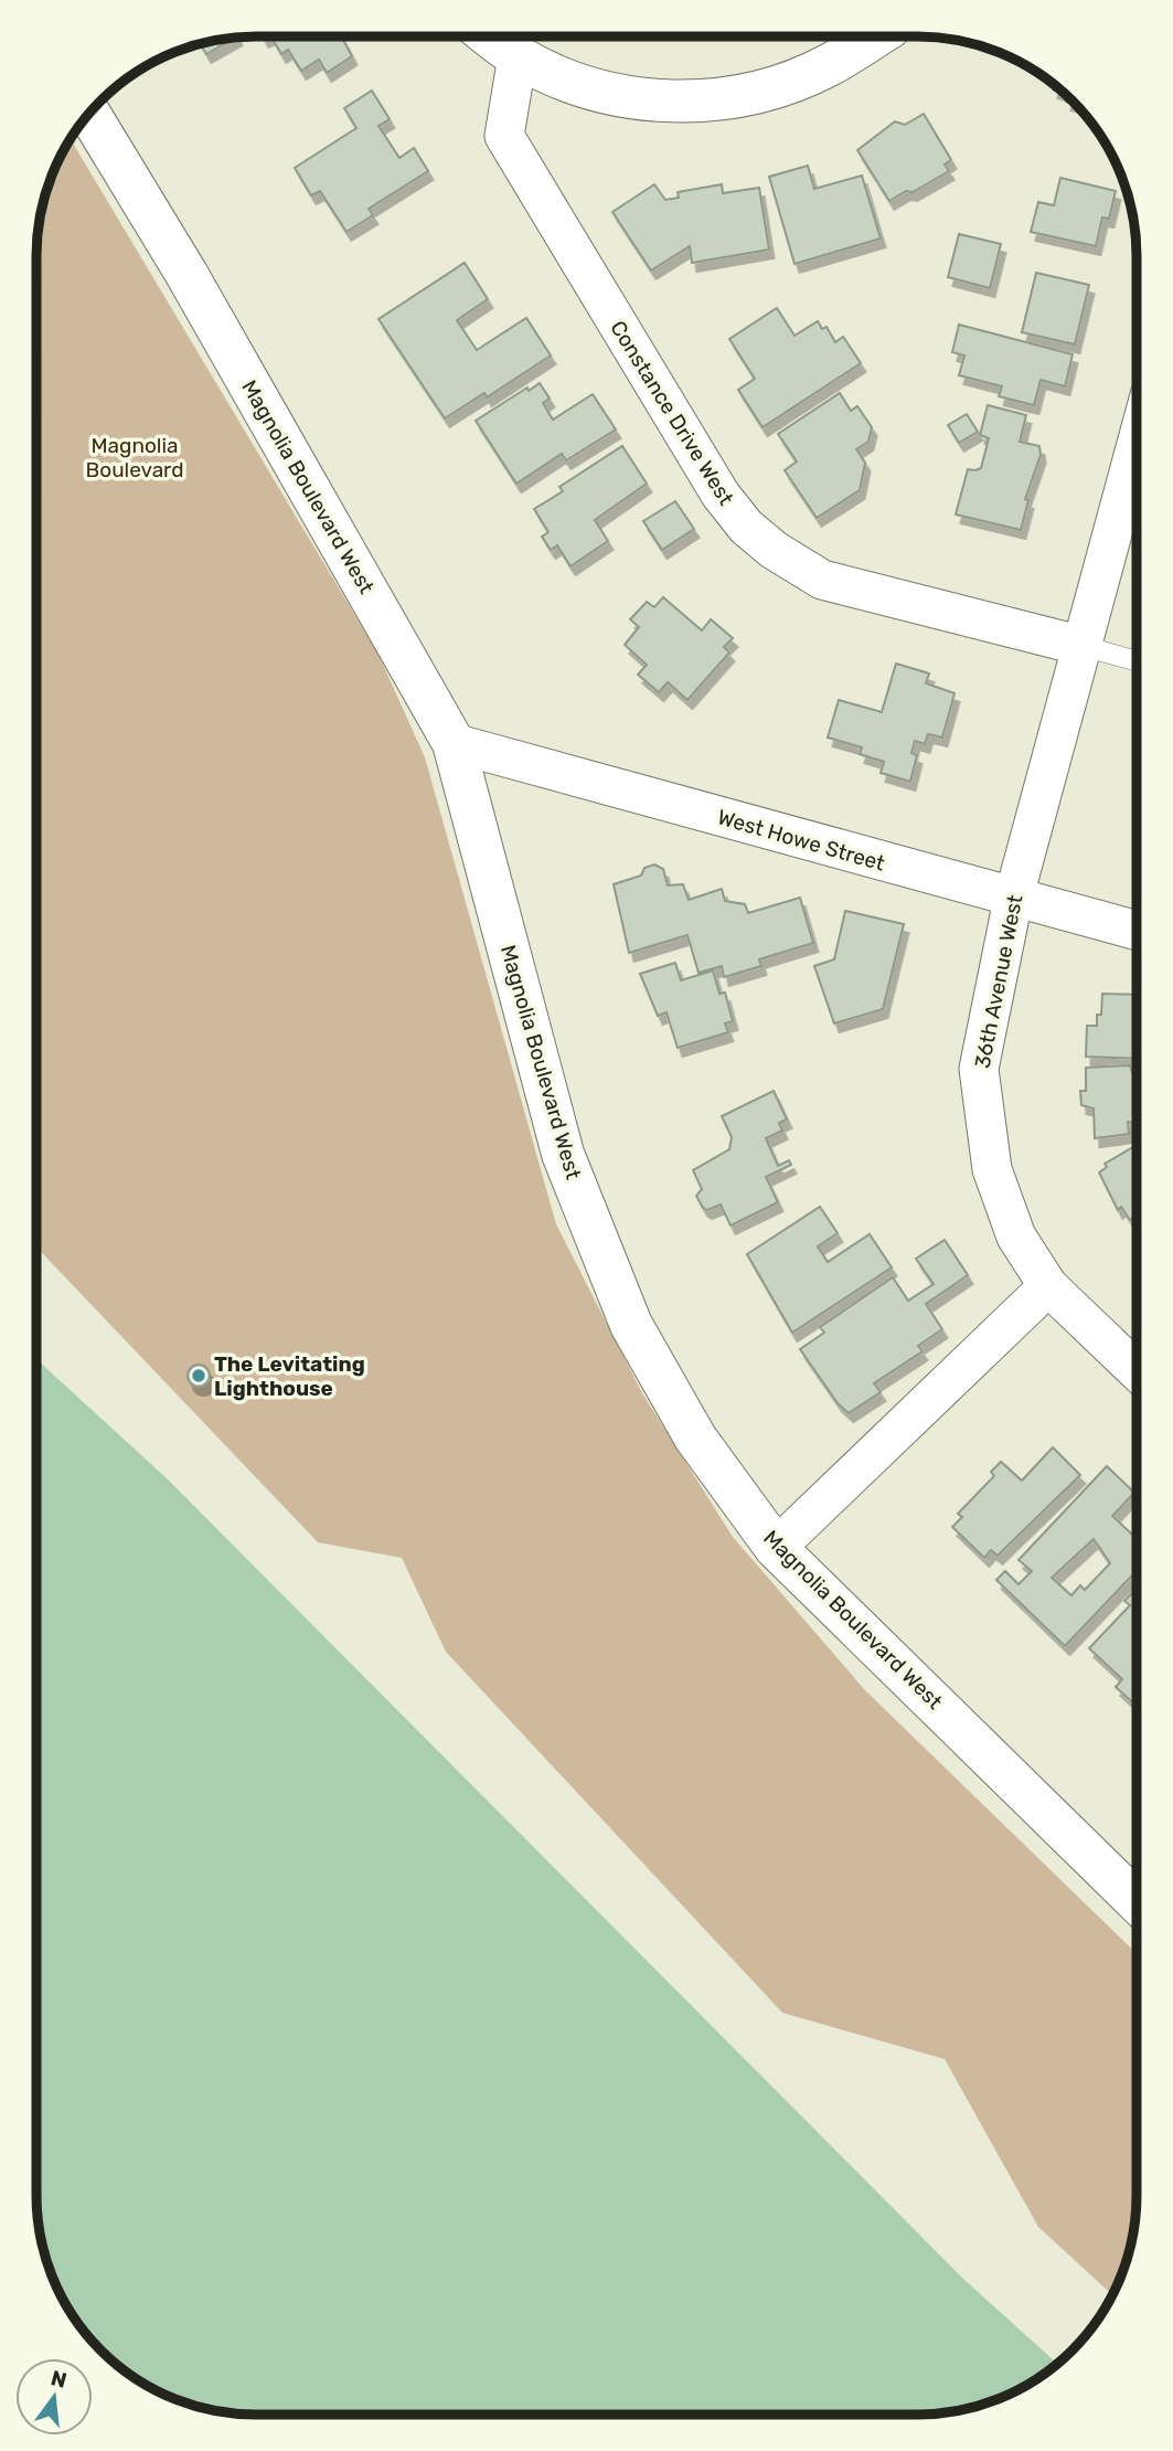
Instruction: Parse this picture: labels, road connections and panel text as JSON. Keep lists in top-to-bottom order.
{
  "streets": {
    "street": [
      "Constance Drive West",
      "Magnolia Boulevard West",
      "West Howe Street",
      "36th Avenue West"
    ]
  },
  "crossings": [
    ["Constance Drive West", "36th Avenue West"],
    ["Magnolia Boulevard West", "West Howe Street"],
    ["West Howe Street", "36th Avenue West"]
  ],
  "parks": ["Magnolia Boulevard"],
  "places": ["The Levitating Lighthouse"],
  "north": "top"
}
